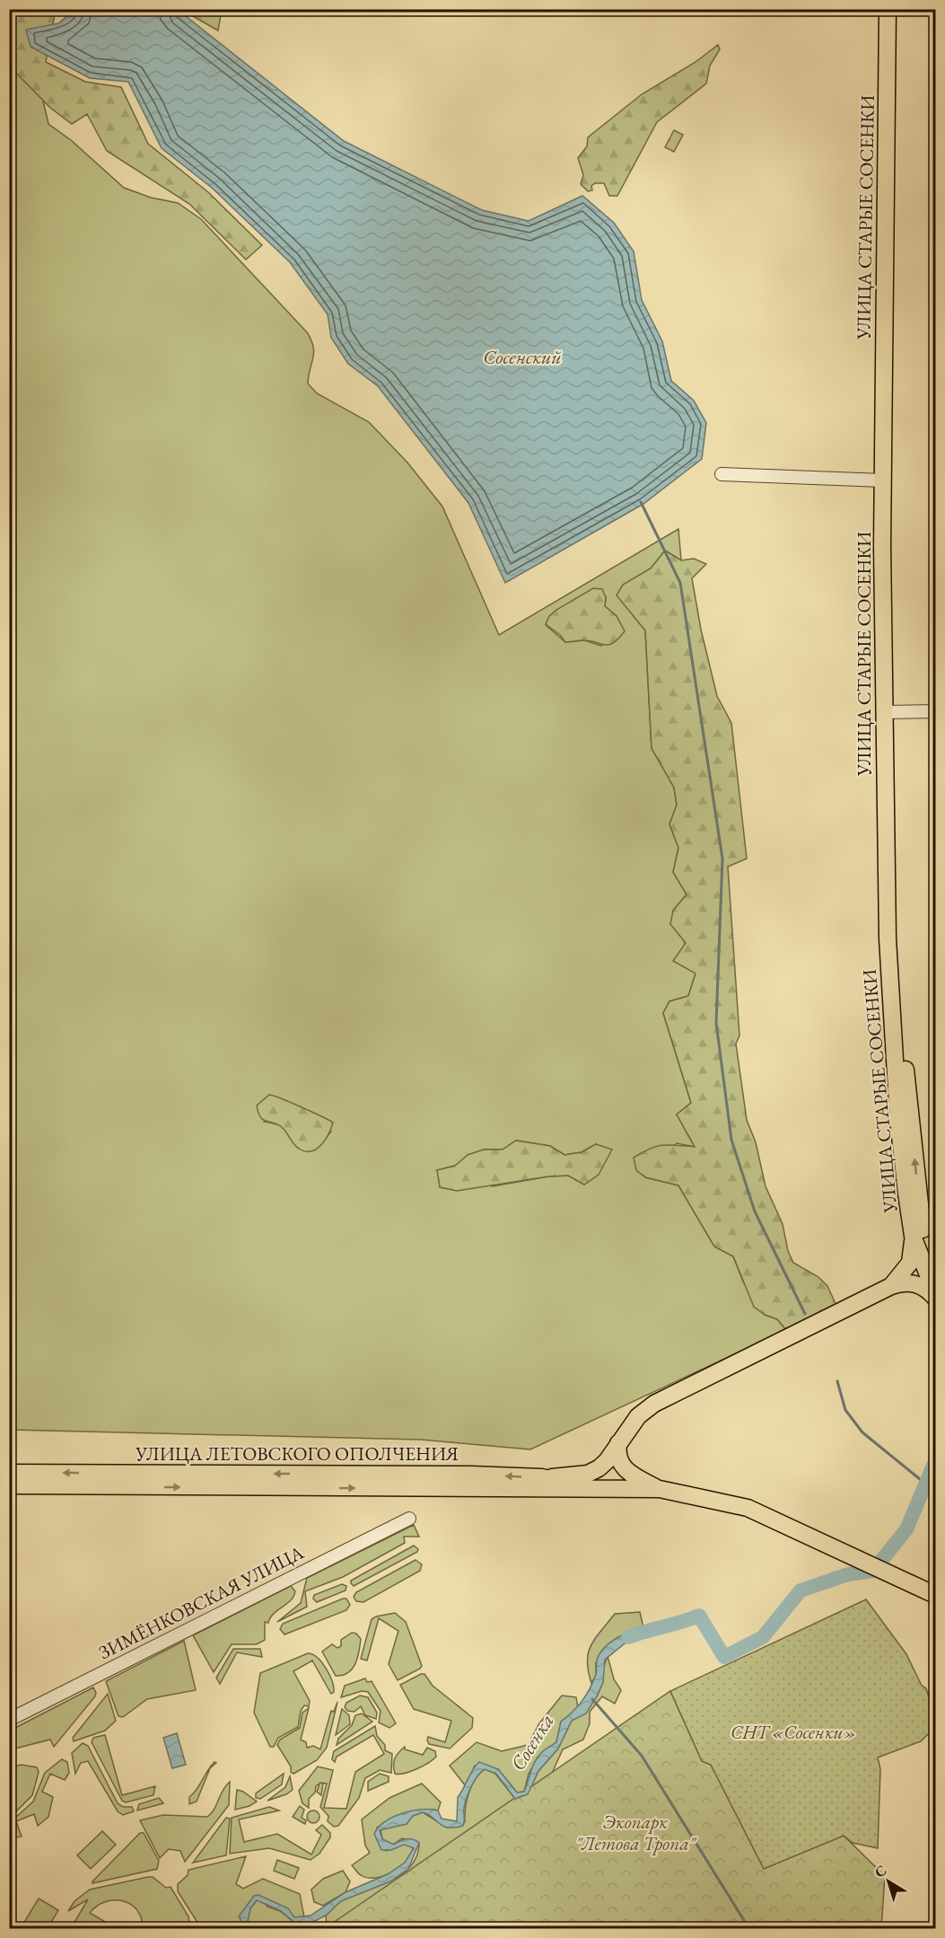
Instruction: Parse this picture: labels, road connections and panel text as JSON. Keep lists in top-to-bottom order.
{
  "streets": {
    "main road": ["УЛИЦА СТАРЫЕ СОСЕНКИ", "УЛИЦА ЛЕТОВСКОГО ОПОЛЧЕНИЯ"],
    "street": ["ЗИМЁНКОВСКАЯ УЛИЦА"]
  },
  "water": ["Сосенский", "Сосенка"],
  "parks": ["СНТ «Сосенки»", "Экопарк \"Летова Тропа\""],
  "north": "top left"
}
